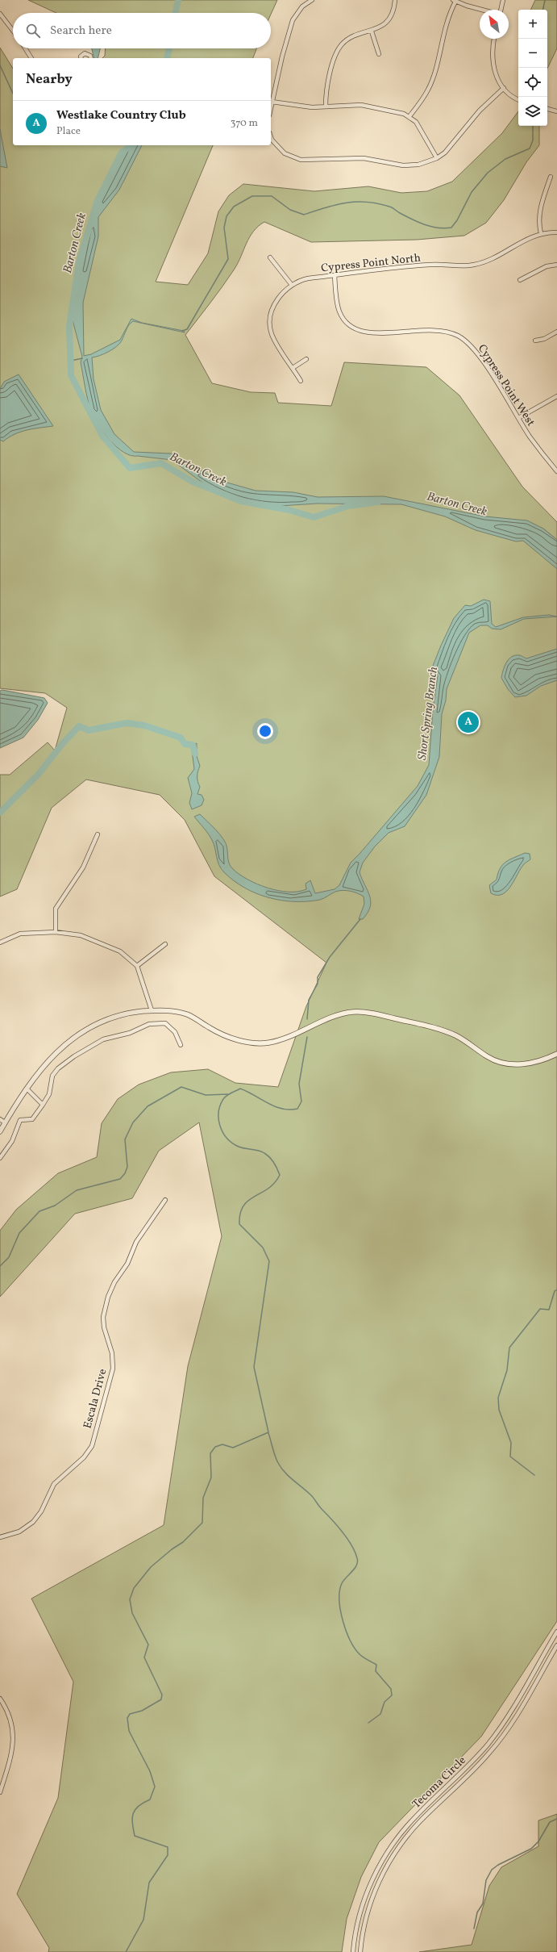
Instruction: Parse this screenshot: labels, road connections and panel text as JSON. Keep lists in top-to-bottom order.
{
  "streets": {
    "street": [
      "Cypress Point North",
      "Cypress Point West",
      "Escala Drive",
      "Tecoma Circle"
    ]
  },
  "crossings": [
    ["Cypress Point North", "Cypress Point West"]
  ],
  "water": ["Barton Creek", "Short Spring Branch"],
  "north": "top left",
  "page": {
    "map_buttons": ["+", "−"],
    "search": "Search here",
    "heading": "Nearby",
    "list": [
      {
        "mark": "A",
        "name": "Westlake Country Club",
        "note": "Place",
        "value": "370 m"
      }
    ],
    "pins": "A"
  }
}
